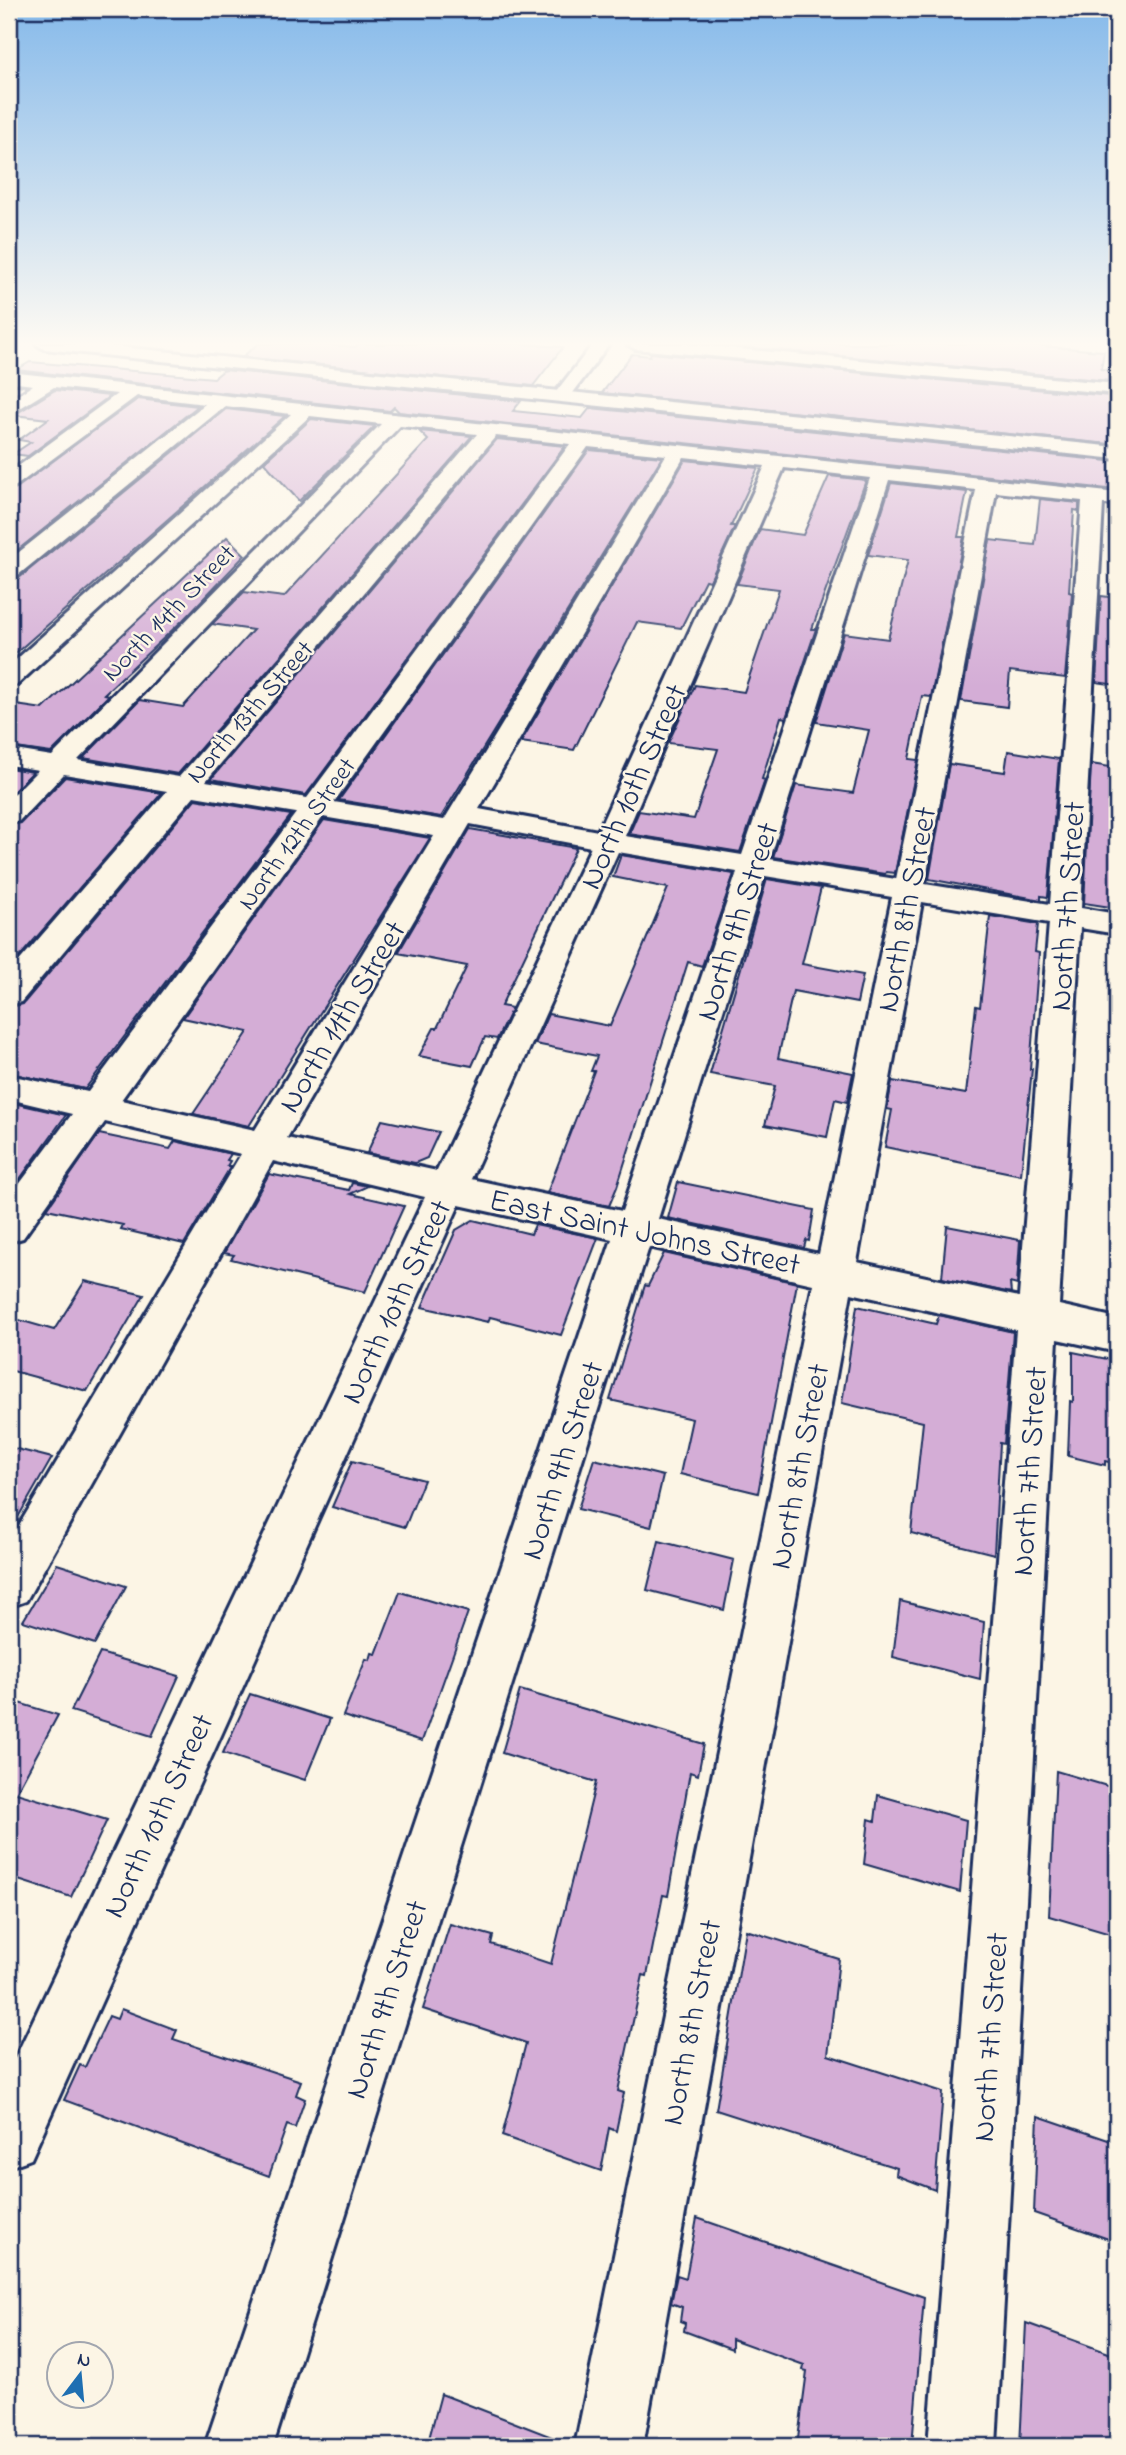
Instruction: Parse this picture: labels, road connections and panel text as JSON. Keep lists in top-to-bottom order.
{
  "streets": {
    "main road": [
      "North 14th Street",
      "North 13th Street",
      "North 10th Street",
      "North 12th Street",
      "North 7th Street",
      "North 8th Street",
      "North 9th Street",
      "North 11th Street",
      "East Saint Johns Street"
    ]
  },
  "crossings": [
    ["North 10th Street", "East Saint Johns Street"],
    ["North 12th Street", "East Saint Johns Street"],
    ["North 7th Street", "East Saint Johns Street"],
    ["North 8th Street", "East Saint Johns Street"],
    ["North 9th Street", "East Saint Johns Street"],
    ["North 11th Street", "East Saint Johns Street"]
  ],
  "north": "top"
}
